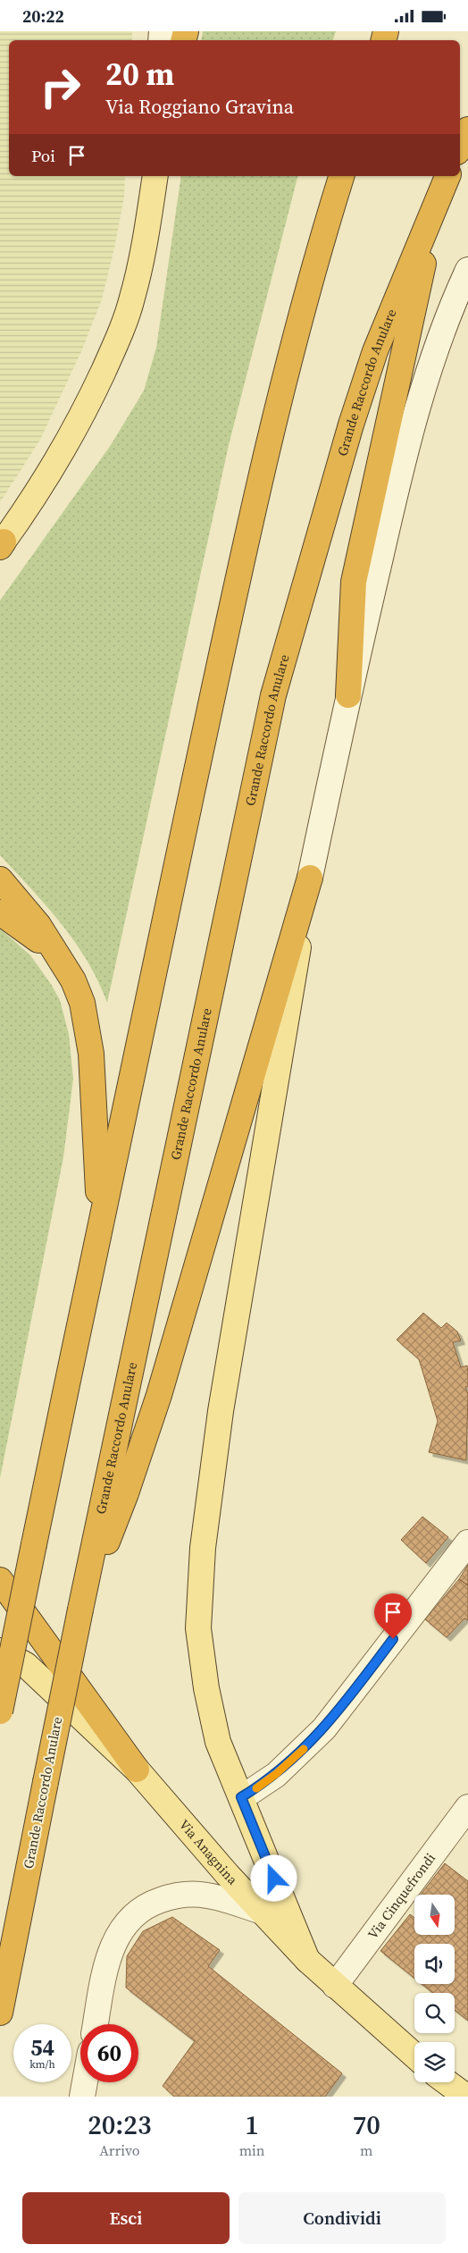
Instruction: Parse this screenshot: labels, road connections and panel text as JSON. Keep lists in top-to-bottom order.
{
  "streets": {
    "highway": ["Grande Raccordo Anulare"],
    "main road": ["Via Anagnina"],
    "street": ["Via Cinquefrondi"]
  },
  "crossings": [
    ["Via Anagnina", "Via Cinquefrondi"]
  ],
  "north": "bottom",
  "page": {
    "status": "20:22",
    "turn": ["20 m", "Via Roggiano Gravina"],
    "then": "Poi",
    "speed": "54 km/h",
    "limit": "60",
    "eta": [
      "20:23",
      "Arrivo",
      "1",
      "min",
      "70",
      "m"
    ],
    "buttons": ["Esci", "Condividi"]
  }
}
